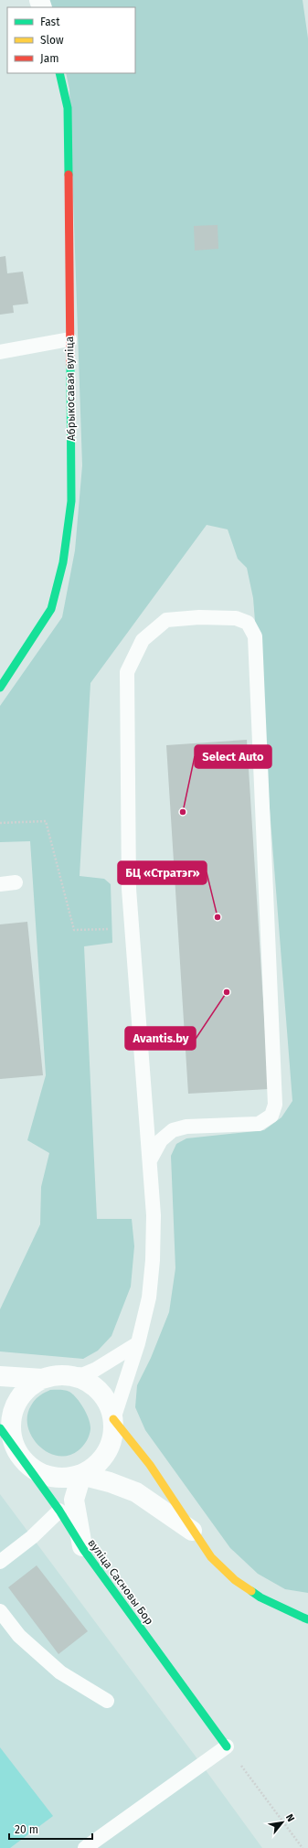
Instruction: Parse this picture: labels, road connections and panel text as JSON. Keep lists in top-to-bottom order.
{
  "streets": {
    "street": ["Абрыкосавая вуліца", "вуліца Сасновы Бор"]
  },
  "places": ["Select Auto", "БЦ «Стратэг»", "Avantis.by"],
  "legend": ["Fast", "Slow", "Jam"],
  "scale_bar": "20 m",
  "north": "top right"
}
